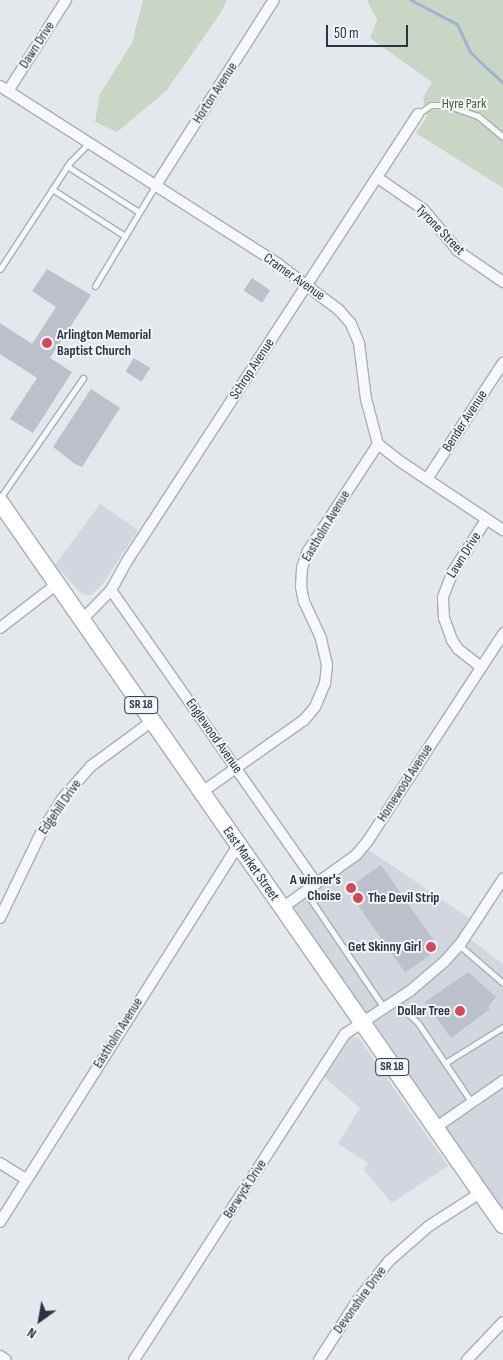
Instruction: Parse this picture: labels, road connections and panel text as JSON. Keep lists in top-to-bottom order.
{
  "streets": {
    "main road": ["SR 18", "East Market Street"],
    "street": [
      "Dawn Drive",
      "Horton Avenue",
      "Tyrone Street",
      "Cramer Avenue",
      "Schrop Avenue",
      "Bender Avenue",
      "Eastholm Avenue",
      "Lawn Drive",
      "Englewood Avenue",
      "Homewood Avenue",
      "Edgehill Drive",
      "Berwyck Drive",
      "Devonshire Drive"
    ]
  },
  "crossings": [
    ["Dawn Drive", "Cramer Avenue"],
    ["Horton Avenue", "Cramer Avenue"],
    ["Tyrone Street", "Schrop Avenue"],
    ["Cramer Avenue", "Schrop Avenue"],
    ["Cramer Avenue", "Eastholm Avenue"],
    ["Schrop Avenue", "Englewood Avenue"],
    ["Schrop Avenue", "East Market Street"],
    ["Eastholm Avenue", "Englewood Avenue"],
    ["Eastholm Avenue", "East Market Street"],
    ["Lawn Drive", "Homewood Avenue"],
    ["Englewood Avenue", "Homewood Avenue"],
    ["Homewood Avenue", "East Market Street"],
    ["Edgehill Drive", "East Market Street"],
    ["East Market Street", "Berwyck Drive"],
    ["East Market Street", "Devonshire Drive"]
  ],
  "parks": ["Hyre Park"],
  "places": [
    "Arlington Memorial Baptist Church",
    "A winner's Choise",
    "The Devil Strip",
    "Get Skinny Girl",
    "Dollar Tree"
  ],
  "scale_bar": "50 m",
  "north": "bottom left"
}
